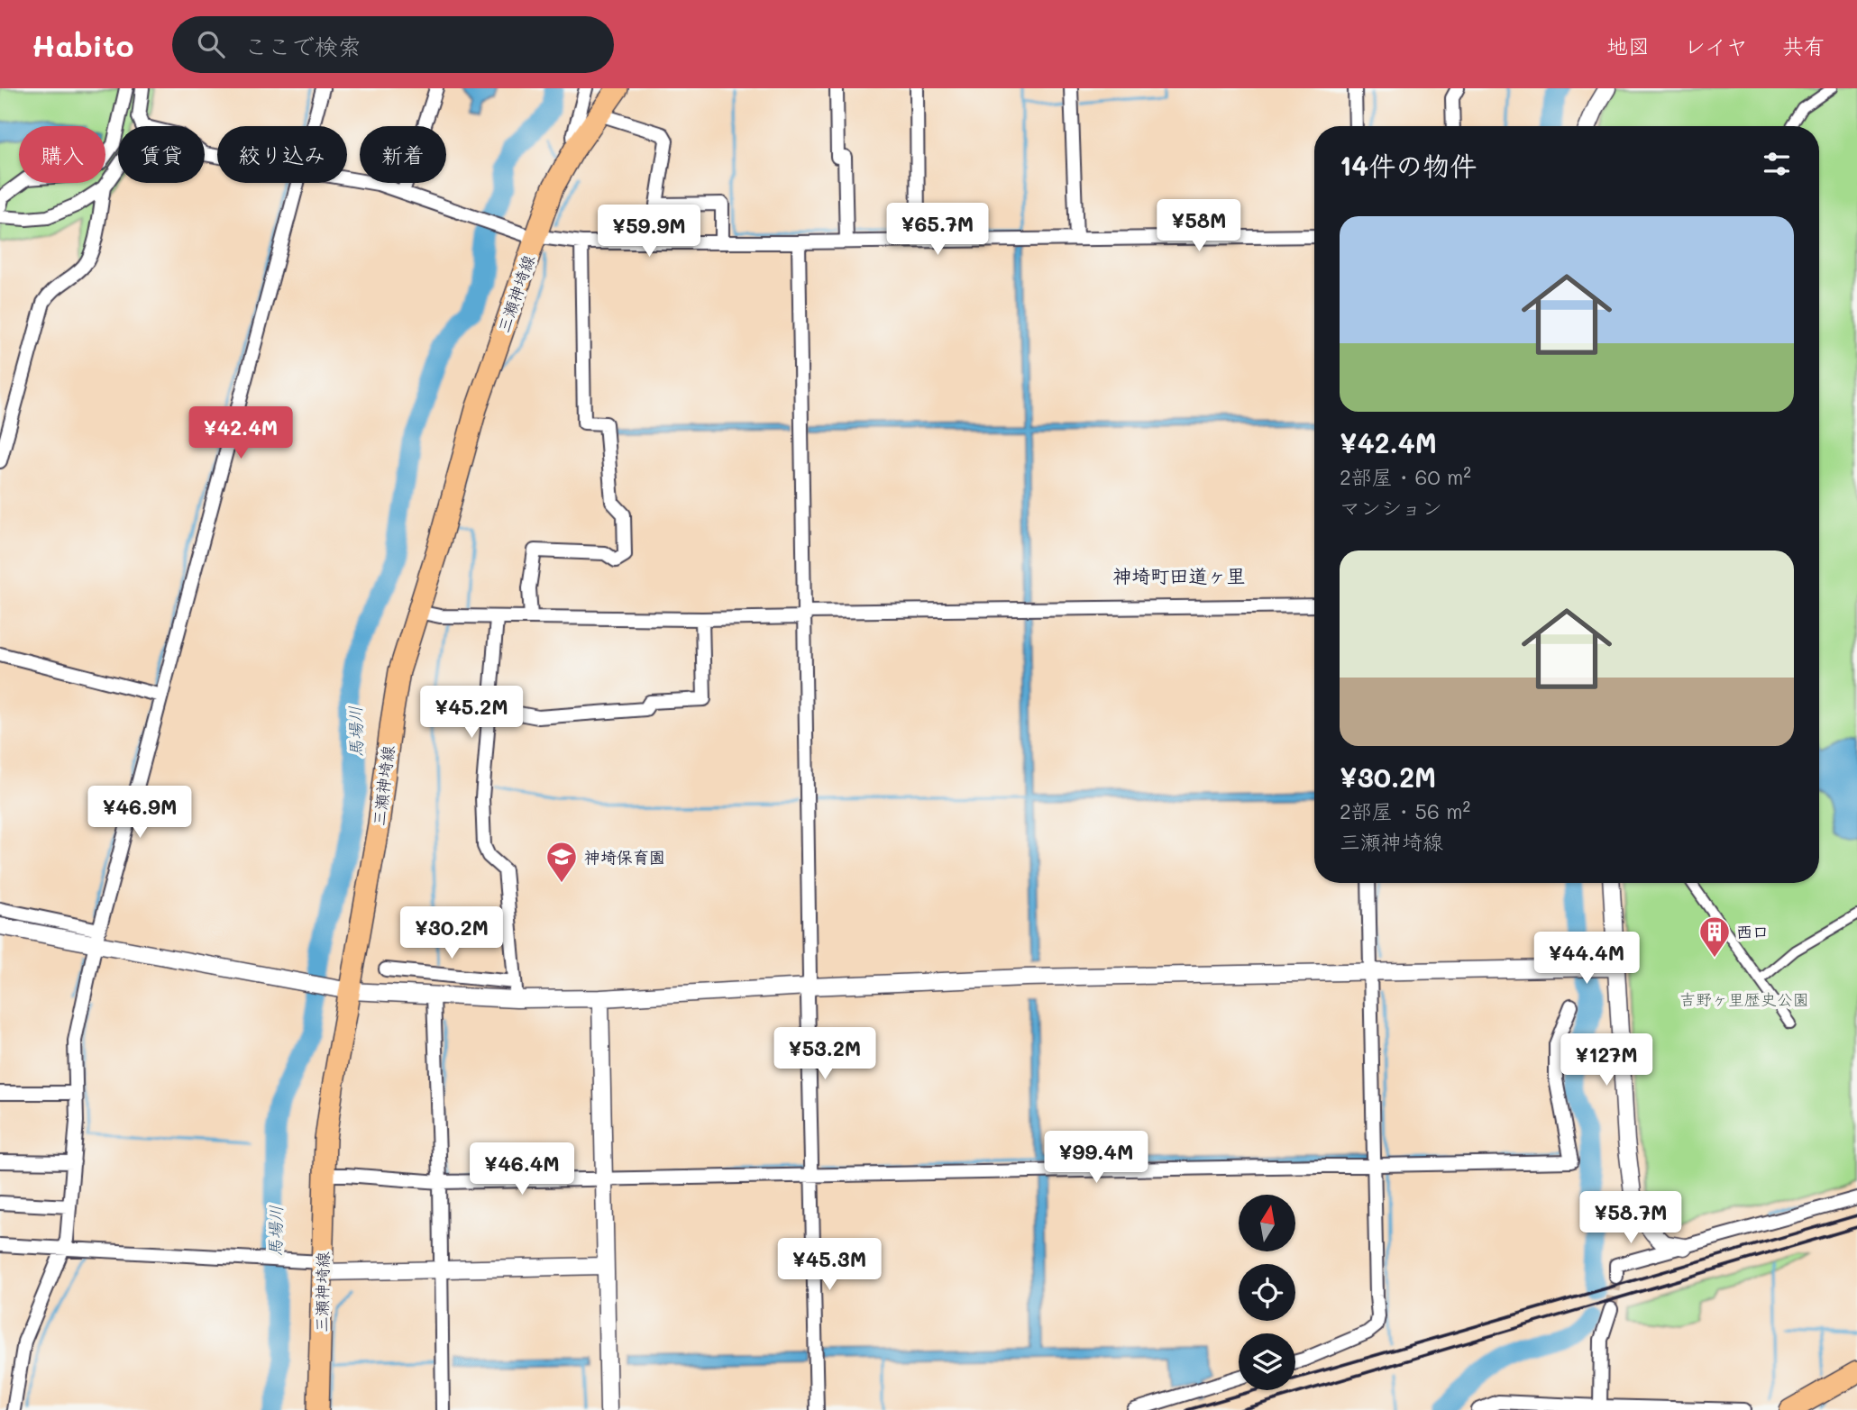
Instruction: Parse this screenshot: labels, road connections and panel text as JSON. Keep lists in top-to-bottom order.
{
  "streets": {
    "main road": ["三瀬神埼線"]
  },
  "districts": ["神埼町田道ヶ里"],
  "water": ["馬場川"],
  "parks": ["吉野ヶ里歴史公園"],
  "places": {
    "school or university": ["神埼保育園"],
    "building": ["西口"]
  },
  "north": "top",
  "page": {
    "header": "Habito",
    "search": "ここで検索",
    "nav": ["地図", "レイヤ", "共有"],
    "chip": [
      "購入",
      "賃貸",
      "絞り込み",
      "新着"
    ],
    "heading": "14件の物件",
    "price": [
      "¥58M",
      "¥65.7M",
      "¥59.9M",
      "¥42.4M",
      "¥45.2M",
      "¥46.9M",
      "¥30.2M",
      "¥44.4M",
      "¥53.2M",
      "¥127M",
      "¥99.4M",
      "¥46.4M",
      "¥58.7M",
      "¥45.3M"
    ],
    "list": [
      {
        "name": "¥42.4M",
        "note": "2部屋 · 60 m² · マンション"
      },
      {
        "name": "¥30.2M",
        "note": "2部屋 · 56 m² · 三瀬神埼線"
      }
    ]
  }
}
